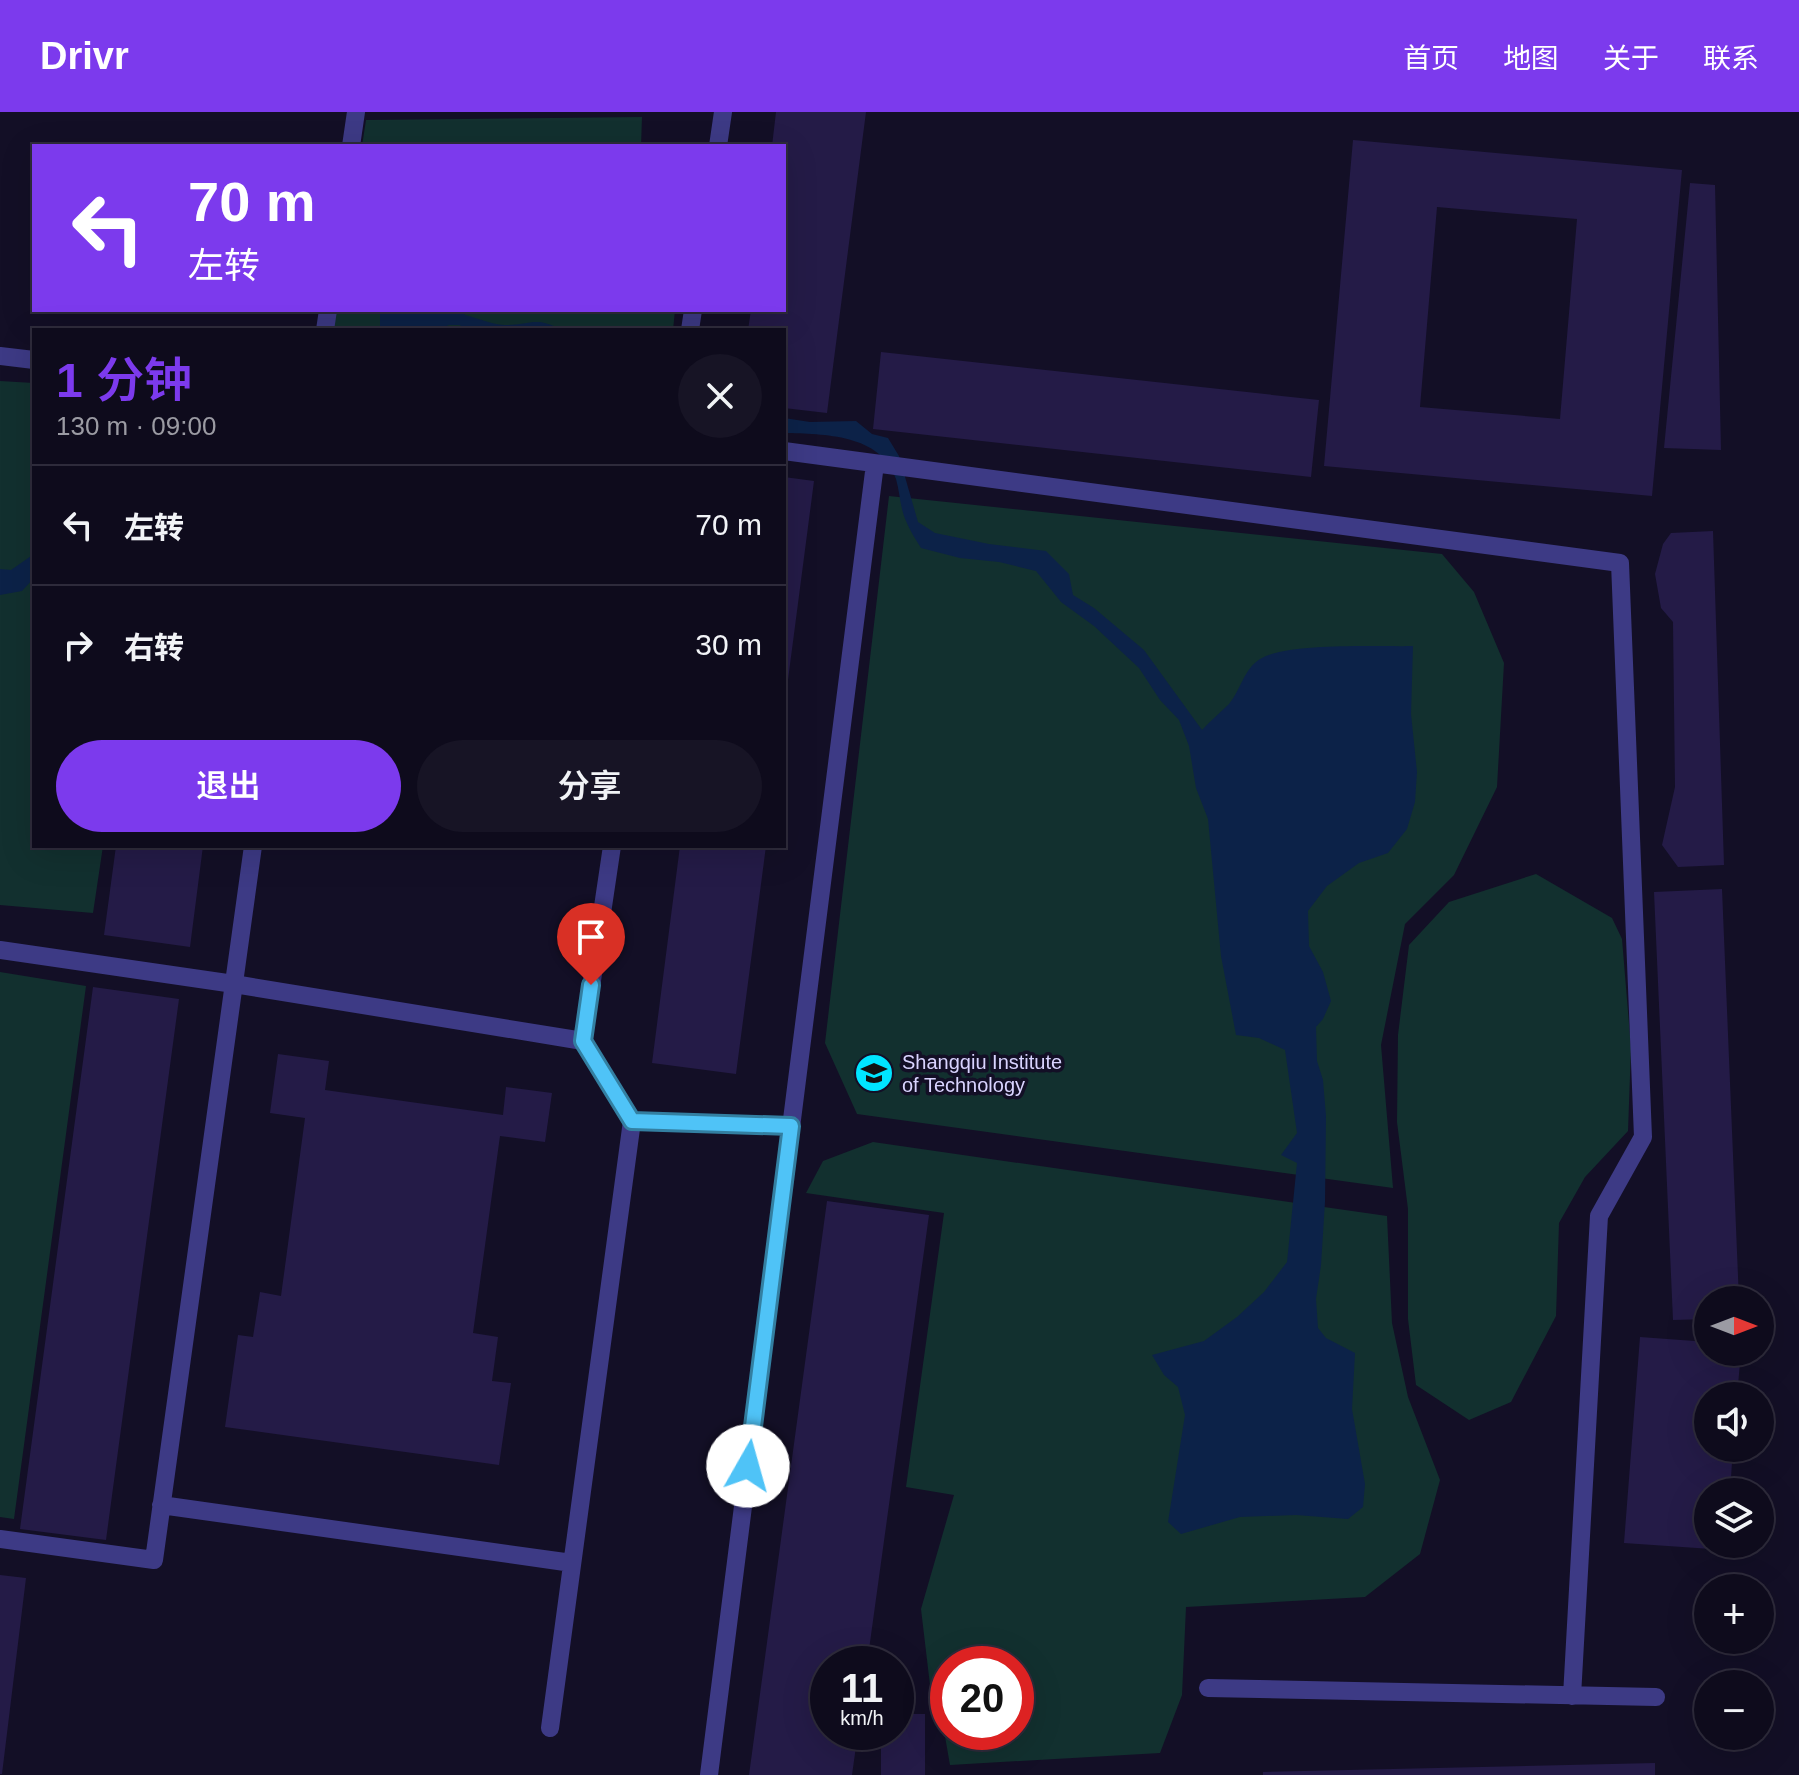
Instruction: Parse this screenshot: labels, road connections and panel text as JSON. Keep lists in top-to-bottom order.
{
  "places": {
    "school or university": ["Shangqiu Institute of Technology"]
  },
  "north": "right",
  "page": {
    "header": "Drivr",
    "nav": [
      "首页",
      "地图",
      "关于",
      "联系"
    ],
    "turn": ["70 m", "左转"],
    "heading": ["1 分钟", "130 m · 09:00"],
    "list": [
      {
        "name": "左转",
        "value": "70 m"
      },
      {
        "name": "右转",
        "value": "30 m"
      }
    ],
    "buttons": ["退出", "分享"],
    "map_buttons": ["+", "−"],
    "speed": "11 km/h",
    "limit": "20"
  }
}
